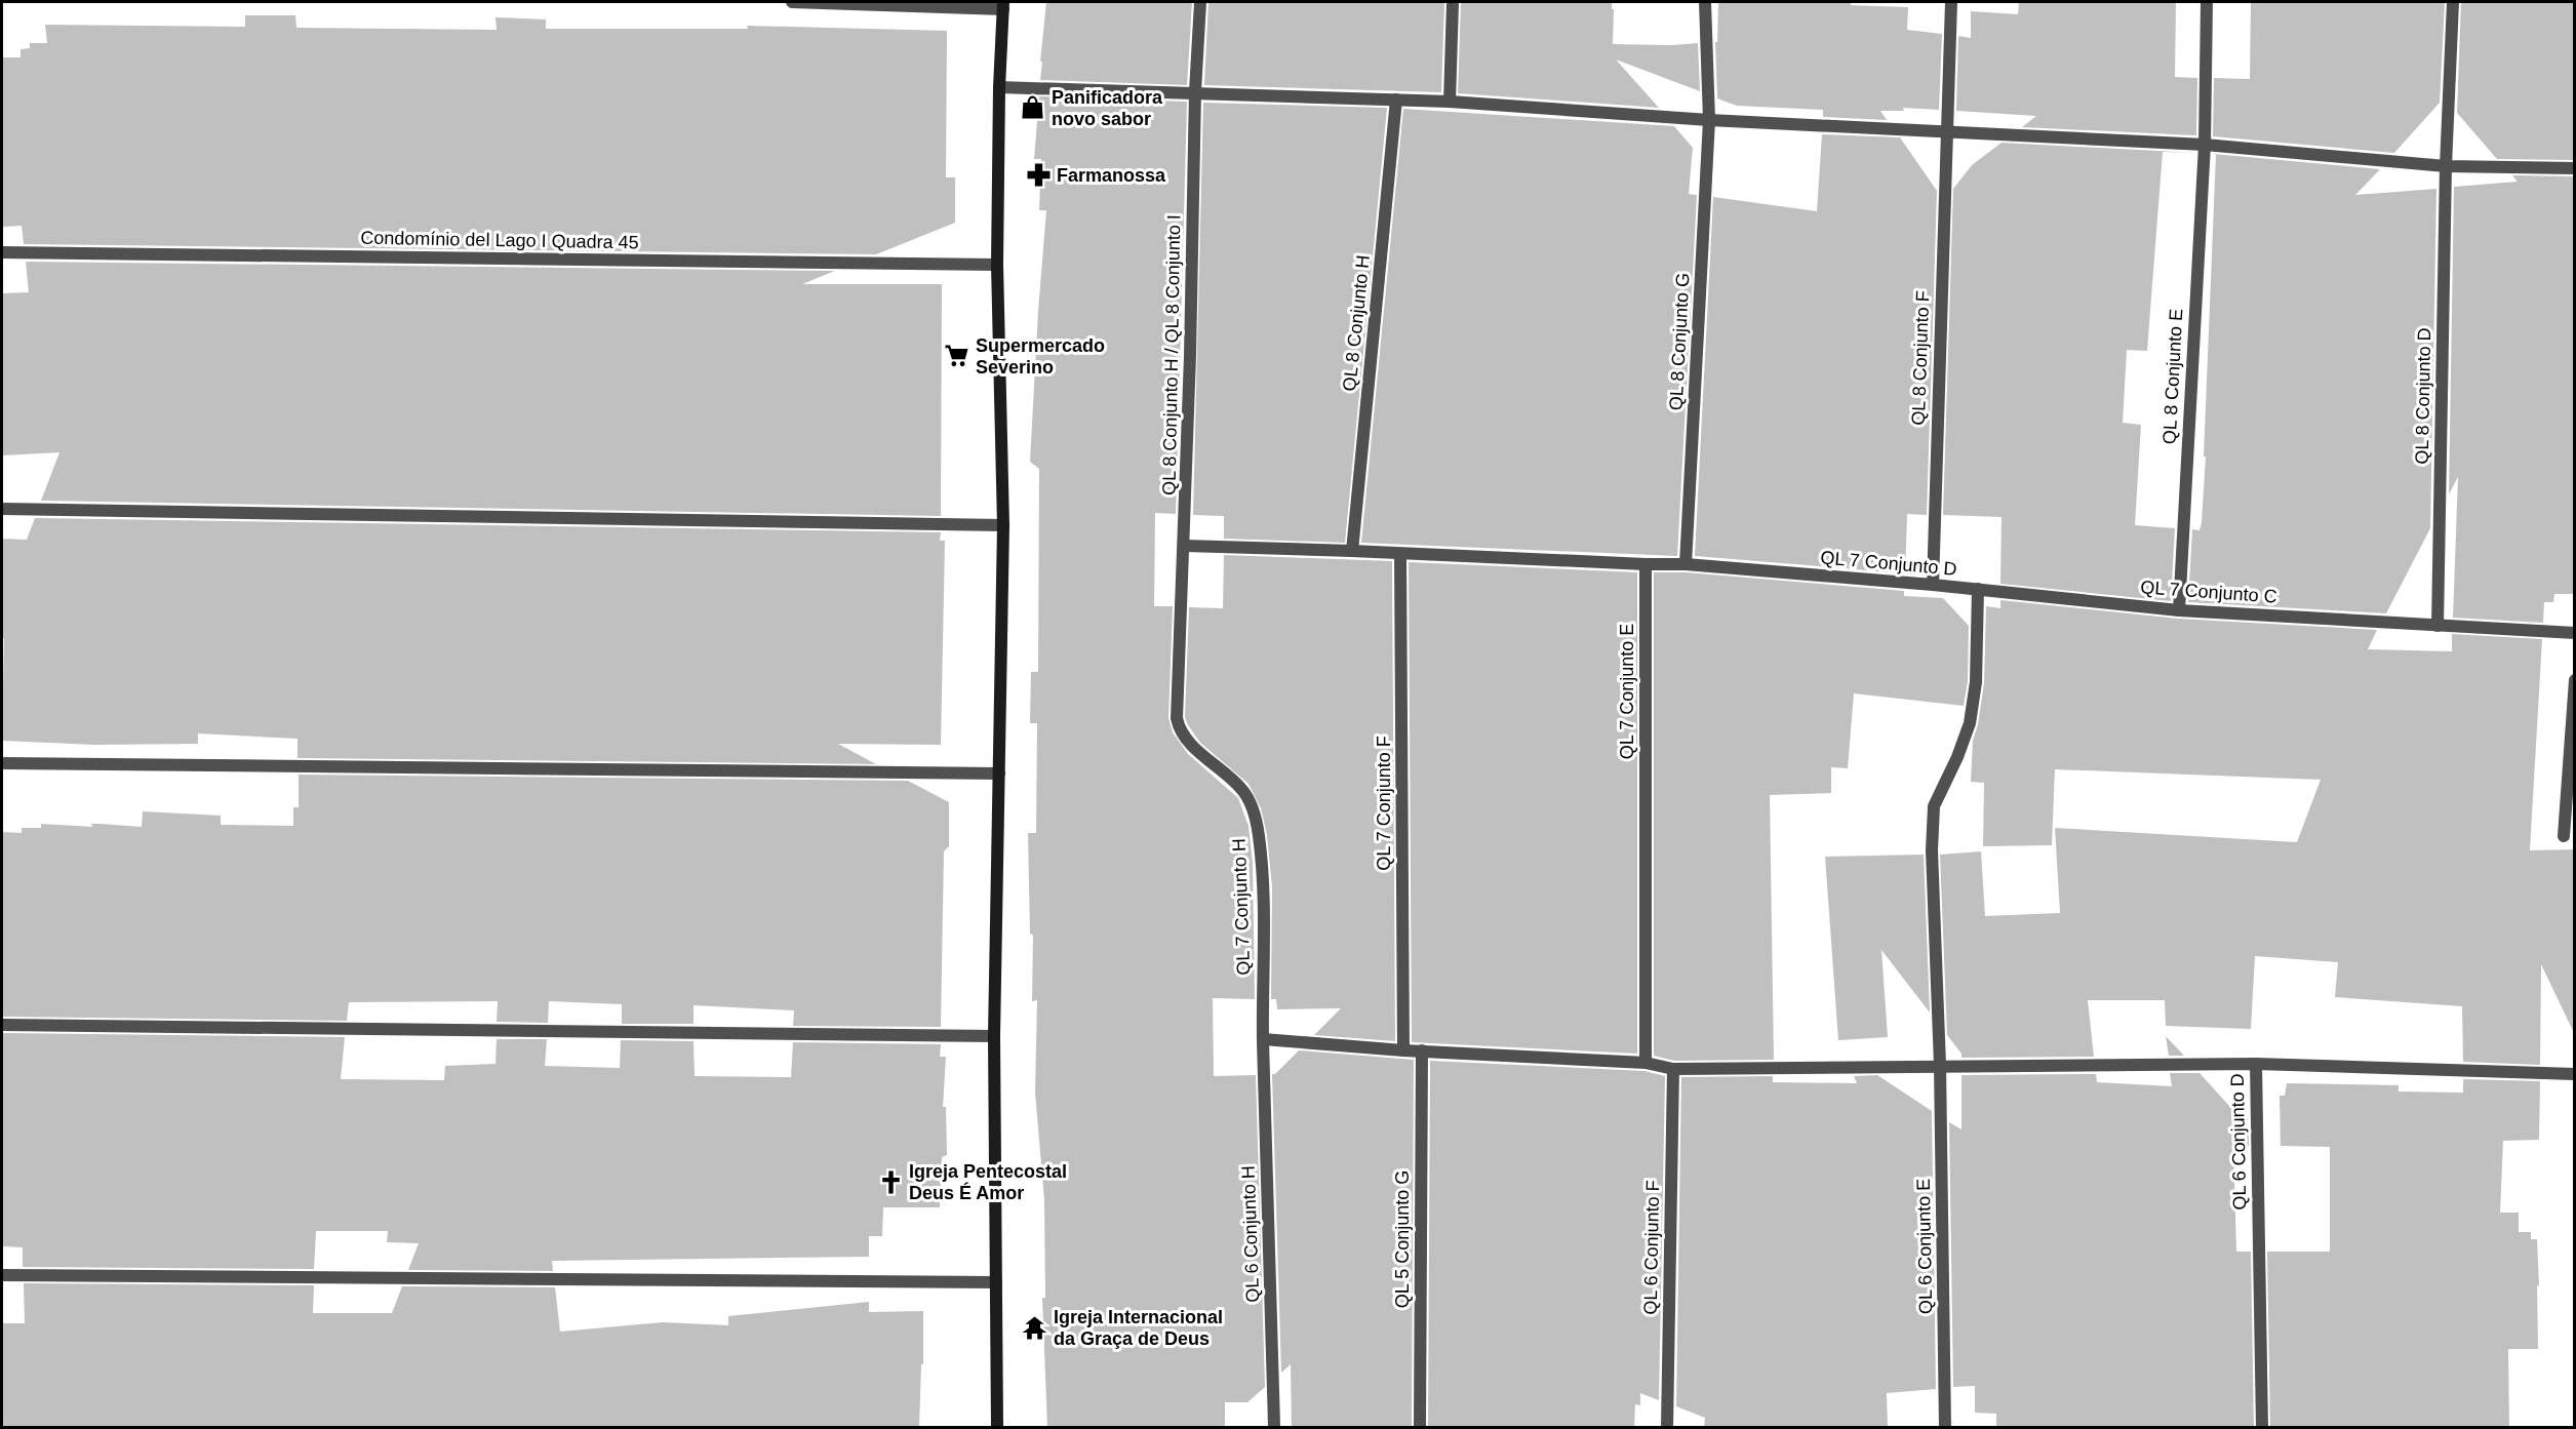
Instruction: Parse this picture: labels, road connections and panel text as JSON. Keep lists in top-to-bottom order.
{
  "streets": {
    "street": [
      "Condomínio del Lago I Quadra 45",
      "QL 8 Conjunto H",
      "QL 8 Conjunto G",
      "QL 8 Conjunto H / QL 8 Conjunto I",
      "QL 8 Conjunto F",
      "QL 8 Conjunto E",
      "QL 8 Conjunto D",
      "QL 7 Conjunto D",
      "QL 7 Conjunto C",
      "QL 7 Conjunto E",
      "QL 7 Conjunto F",
      "QL 7 Conjunto H",
      "QL 6 Conjunto D",
      "QL 6 Conjunto H",
      "QL 5 Conjunto G",
      "QL 6 Conjunto E",
      "QL 6 Conjunto F"
    ]
  },
  "crossings": [
    ["QL 8 Conjunto G", "QL 7 Conjunto D"],
    ["QL 8 Conjunto H / QL 8 Conjunto I", "QL 7 Conjunto H"],
    ["QL 8 Conjunto F", "QL 7 Conjunto D"],
    ["QL 8 Conjunto E", "QL 7 Conjunto C"],
    ["QL 8 Conjunto D", "QL 7 Conjunto C"],
    ["QL 7 Conjunto D", "QL 7 Conjunto C"],
    ["QL 7 Conjunto D", "QL 7 Conjunto E"],
    ["QL 7 Conjunto D", "QL 6 Conjunto E"],
    ["QL 7 Conjunto H", "QL 6 Conjunto H"]
  ],
  "places": {
    "shop": ["Panificadora novo sabor"],
    "pharmacy": ["Farmanossa"],
    "supermarket": ["Supermercado Severino"],
    "church": ["Igreja Pentecostal Deus É Amor"],
    "temple": ["Igreja Internacional da Graça de Deus"]
  }
}
